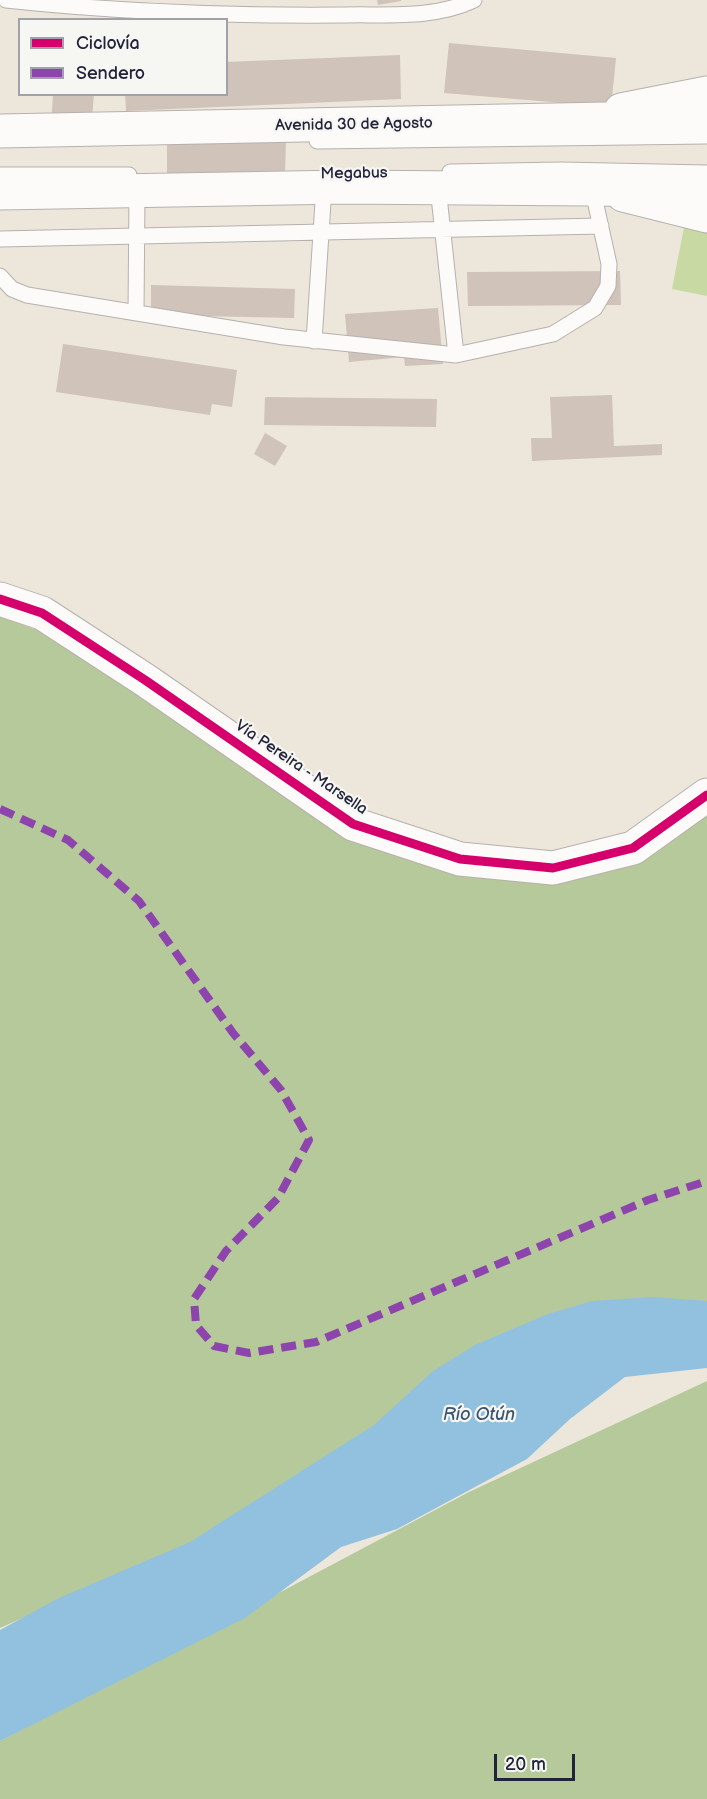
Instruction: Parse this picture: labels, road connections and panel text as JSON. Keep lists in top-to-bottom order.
{
  "streets": {
    "main road": ["Avenida 30 de Agosto", "Vía Pereira - Marsella"],
    "lane": ["Megabus"]
  },
  "crossings": [
    ["Avenida 30 de Agosto", "Megabus"]
  ],
  "water": ["Río Otún"],
  "legend": ["Ciclovía", "Sendero"],
  "scale_bar": "20 m"
}
